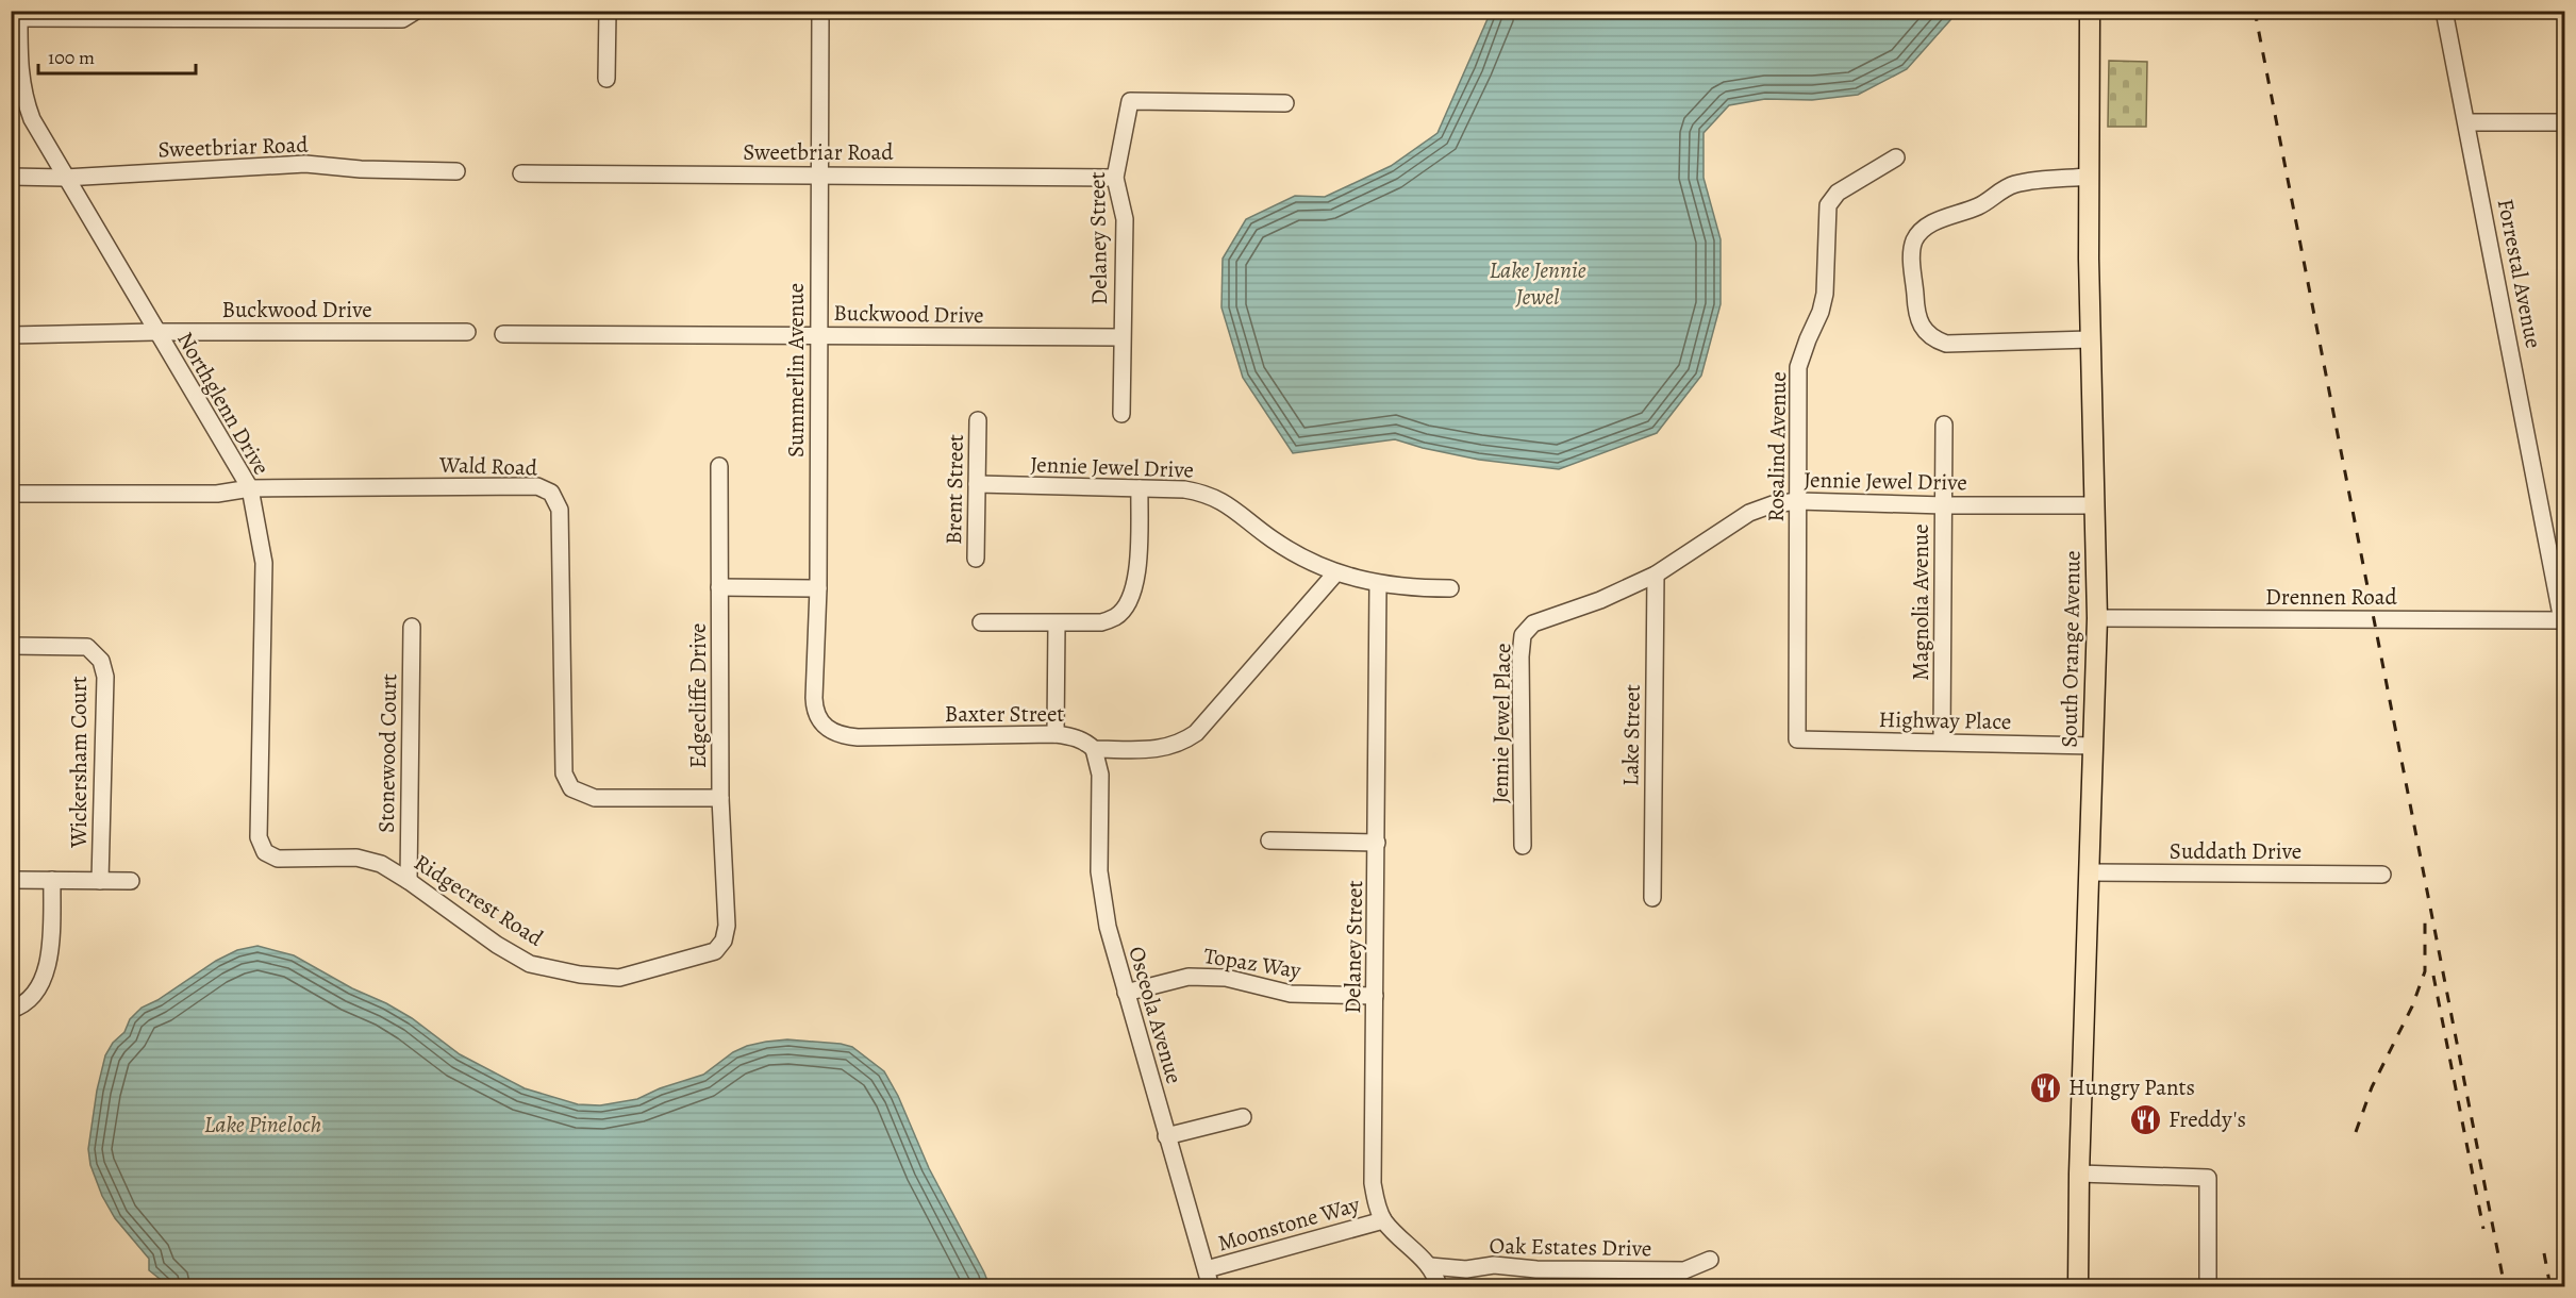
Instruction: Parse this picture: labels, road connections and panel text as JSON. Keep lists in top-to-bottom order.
{
  "streets": {
    "main road": ["South Orange Avenue"],
    "street": [
      "Sweetbriar Road",
      "Delaney Street",
      "Forrestal Avenue",
      "Buckwood Drive",
      "Summerlin Avenue",
      "Northglenn Drive",
      "Rosalind Avenue",
      "Wald Road",
      "Jennie Jewel Drive",
      "Brent Street",
      "Drennen Road",
      "Magnolia Avenue",
      "Edgecliffe Drive",
      "Baxter Street",
      "Highway Place",
      "Jennie Jewel Place",
      "Lake Street",
      "Stonewood Court",
      "Wickersham Court",
      "Suddath Drive",
      "Ridgecrest Road",
      "Topaz Way",
      "Osceola Avenue",
      "Moonstone Way",
      "Oak Estates Drive"
    ]
  },
  "crossings": [
    ["Sweetbriar Road", "Delaney Street"],
    ["Sweetbriar Road", "Summerlin Avenue"],
    ["Sweetbriar Road", "Northglenn Drive"],
    ["Delaney Street", "Buckwood Drive"],
    ["Delaney Street", "Jennie Jewel Drive"],
    ["Delaney Street", "Topaz Way"],
    ["Delaney Street", "Moonstone Way"],
    ["Delaney Street", "Oak Estates Drive"],
    ["Forrestal Avenue", "Drennen Road"],
    ["Buckwood Drive", "Summerlin Avenue"],
    ["Buckwood Drive", "Northglenn Drive"],
    ["Summerlin Avenue", "Baxter Street"],
    ["Northglenn Drive", "Wald Road"],
    ["Northglenn Drive", "Ridgecrest Road"],
    ["Rosalind Avenue", "Jennie Jewel Drive"],
    ["Rosalind Avenue", "Highway Place"],
    ["Wald Road", "Edgecliffe Drive"],
    ["Jennie Jewel Drive", "Brent Street"],
    ["Jennie Jewel Drive", "Magnolia Avenue"],
    ["Jennie Jewel Drive", "South Orange Avenue"],
    ["Jennie Jewel Drive", "Baxter Street"],
    ["Jennie Jewel Drive", "Jennie Jewel Place"],
    ["Jennie Jewel Drive", "Lake Street"],
    ["Drennen Road", "South Orange Avenue"],
    ["Magnolia Avenue", "Highway Place"],
    ["South Orange Avenue", "Highway Place"],
    ["South Orange Avenue", "Suddath Drive"],
    ["Edgecliffe Drive", "Ridgecrest Road"],
    ["Baxter Street", "Osceola Avenue"],
    ["Stonewood Court", "Ridgecrest Road"],
    ["Topaz Way", "Osceola Avenue"],
    ["Osceola Avenue", "Moonstone Way"]
  ],
  "water": ["Lake Jennie Jewel", "Lake Pineloch"],
  "places": {
    "restaurant": ["Hungry Pants", "Freddy's"]
  },
  "scale_bar": "100 m"
}
